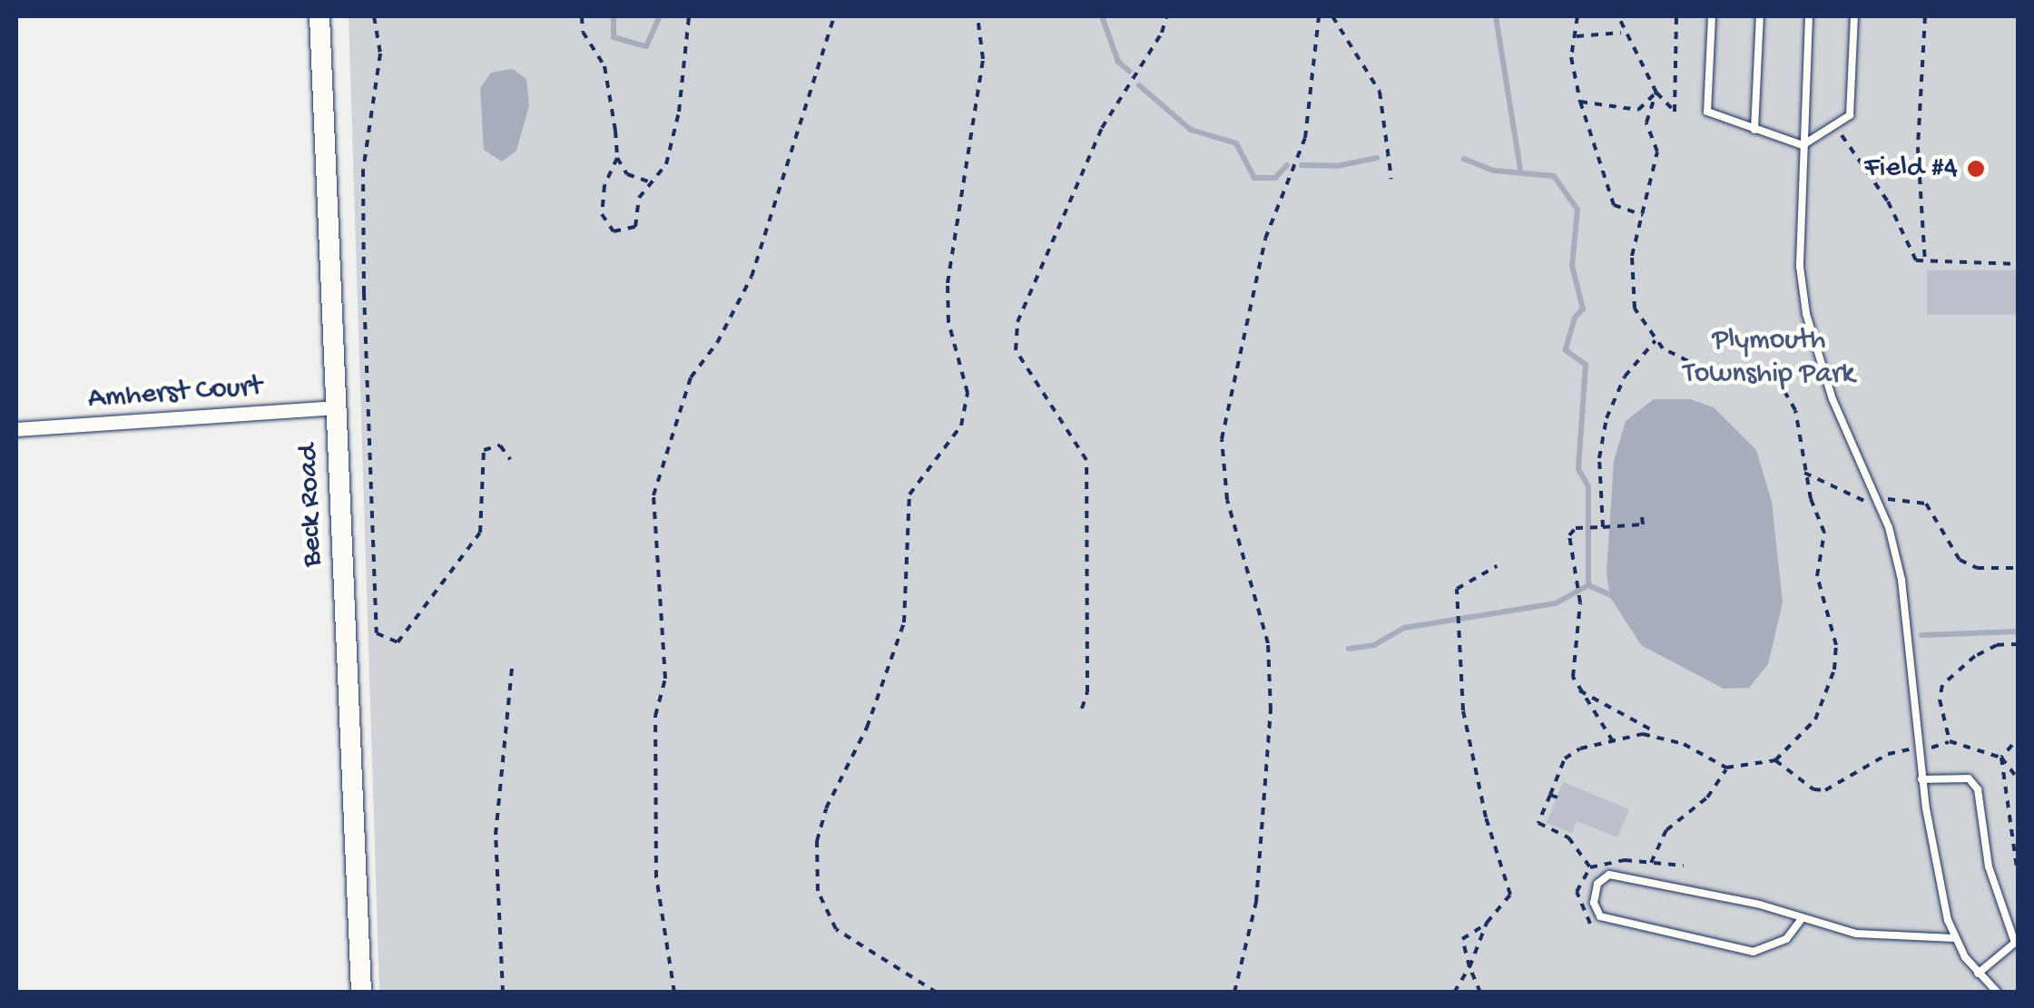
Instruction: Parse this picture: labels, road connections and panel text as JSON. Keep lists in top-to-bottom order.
{
  "streets": {
    "main road": ["Beck Road"],
    "street": ["Amherst Court"]
  },
  "crossings": [
    ["Amherst Court", "Beck Road"]
  ],
  "parks": ["Plymouth Township Park"],
  "places": ["Field #4"]
}
